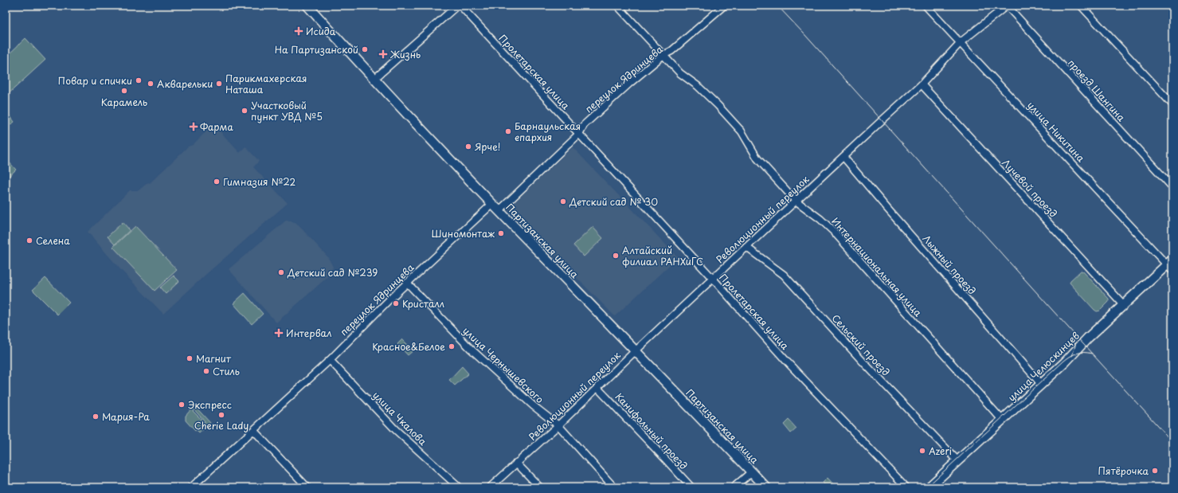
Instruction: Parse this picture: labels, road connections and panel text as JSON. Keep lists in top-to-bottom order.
{
  "streets": {
    "main road": ["Партизанская улица", "улица Челюскинцев"],
    "street": [
      "Пролетарская улица",
      "переулок Ядринцева",
      "проезд Шангина",
      "улица Никитина",
      "Лучевой проезд",
      "Революционный переулок",
      "Лыжный проезд",
      "Интернациональная улица",
      "Сельский проезд",
      "улица Чернышевского",
      "улица Чкалова",
      "Канифольный проезд"
    ]
  },
  "crossings": [
    ["Пролетарская улица", "переулок Ядринцева"],
    ["Пролетарская улица", "Революционный переулок"],
    ["переулок Ядринцева", "Партизанская улица"],
    ["переулок Ядринцева", "Интернациональная улица"],
    ["переулок Ядринцева", "улица Чернышевского"],
    ["переулок Ядринцева", "улица Чкалова"],
    ["проезд Шангина", "Революционный переулок"],
    ["улица Никитина", "Революционный переулок"],
    ["улица Никитина", "улица Челюскинцев"],
    ["Лучевой проезд", "Революционный переулок"],
    ["Лучевой проезд", "улица Челюскинцев"],
    ["Революционный переулок", "Партизанская улица"],
    ["Революционный переулок", "Лыжный проезд"],
    ["Революционный переулок", "Интернациональная улица"],
    ["Революционный переулок", "Сельский проезд"],
    ["Революционный переулок", "улица Чернышевского"],
    ["Революционный переулок", "Канифольный проезд"],
    ["Лыжный проезд", "улица Челюскинцев"],
    ["Интернациональная улица", "улица Челюскинцев"],
    ["Сельский проезд", "улица Челюскинцев"]
  ],
  "places": {
    "health": [
      "Исида",
      "Жизнь",
      "Фарма",
      "Интервал"
    ],
    "other": [
      "На Партизанской",
      "Повар и спички",
      "Акварельки",
      "Парикмахерская Наташа",
      "Карамель",
      "Участковый пункт УВД №5",
      "Барнаульская епархия",
      "Ярче!",
      "Гимназия №22",
      "Детский сад № 30",
      "Шиномонтаж",
      "Селена",
      "Алтайский филиал РАНХиГС",
      "Детский сад №239",
      "Кристалл",
      "Красное&Белое",
      "Магнит",
      "Стиль",
      "Экспресс",
      "Cherie Lady",
      "Мария-Ра",
      "Azeri",
      "Пятёрочка"
    ]
  }
}
